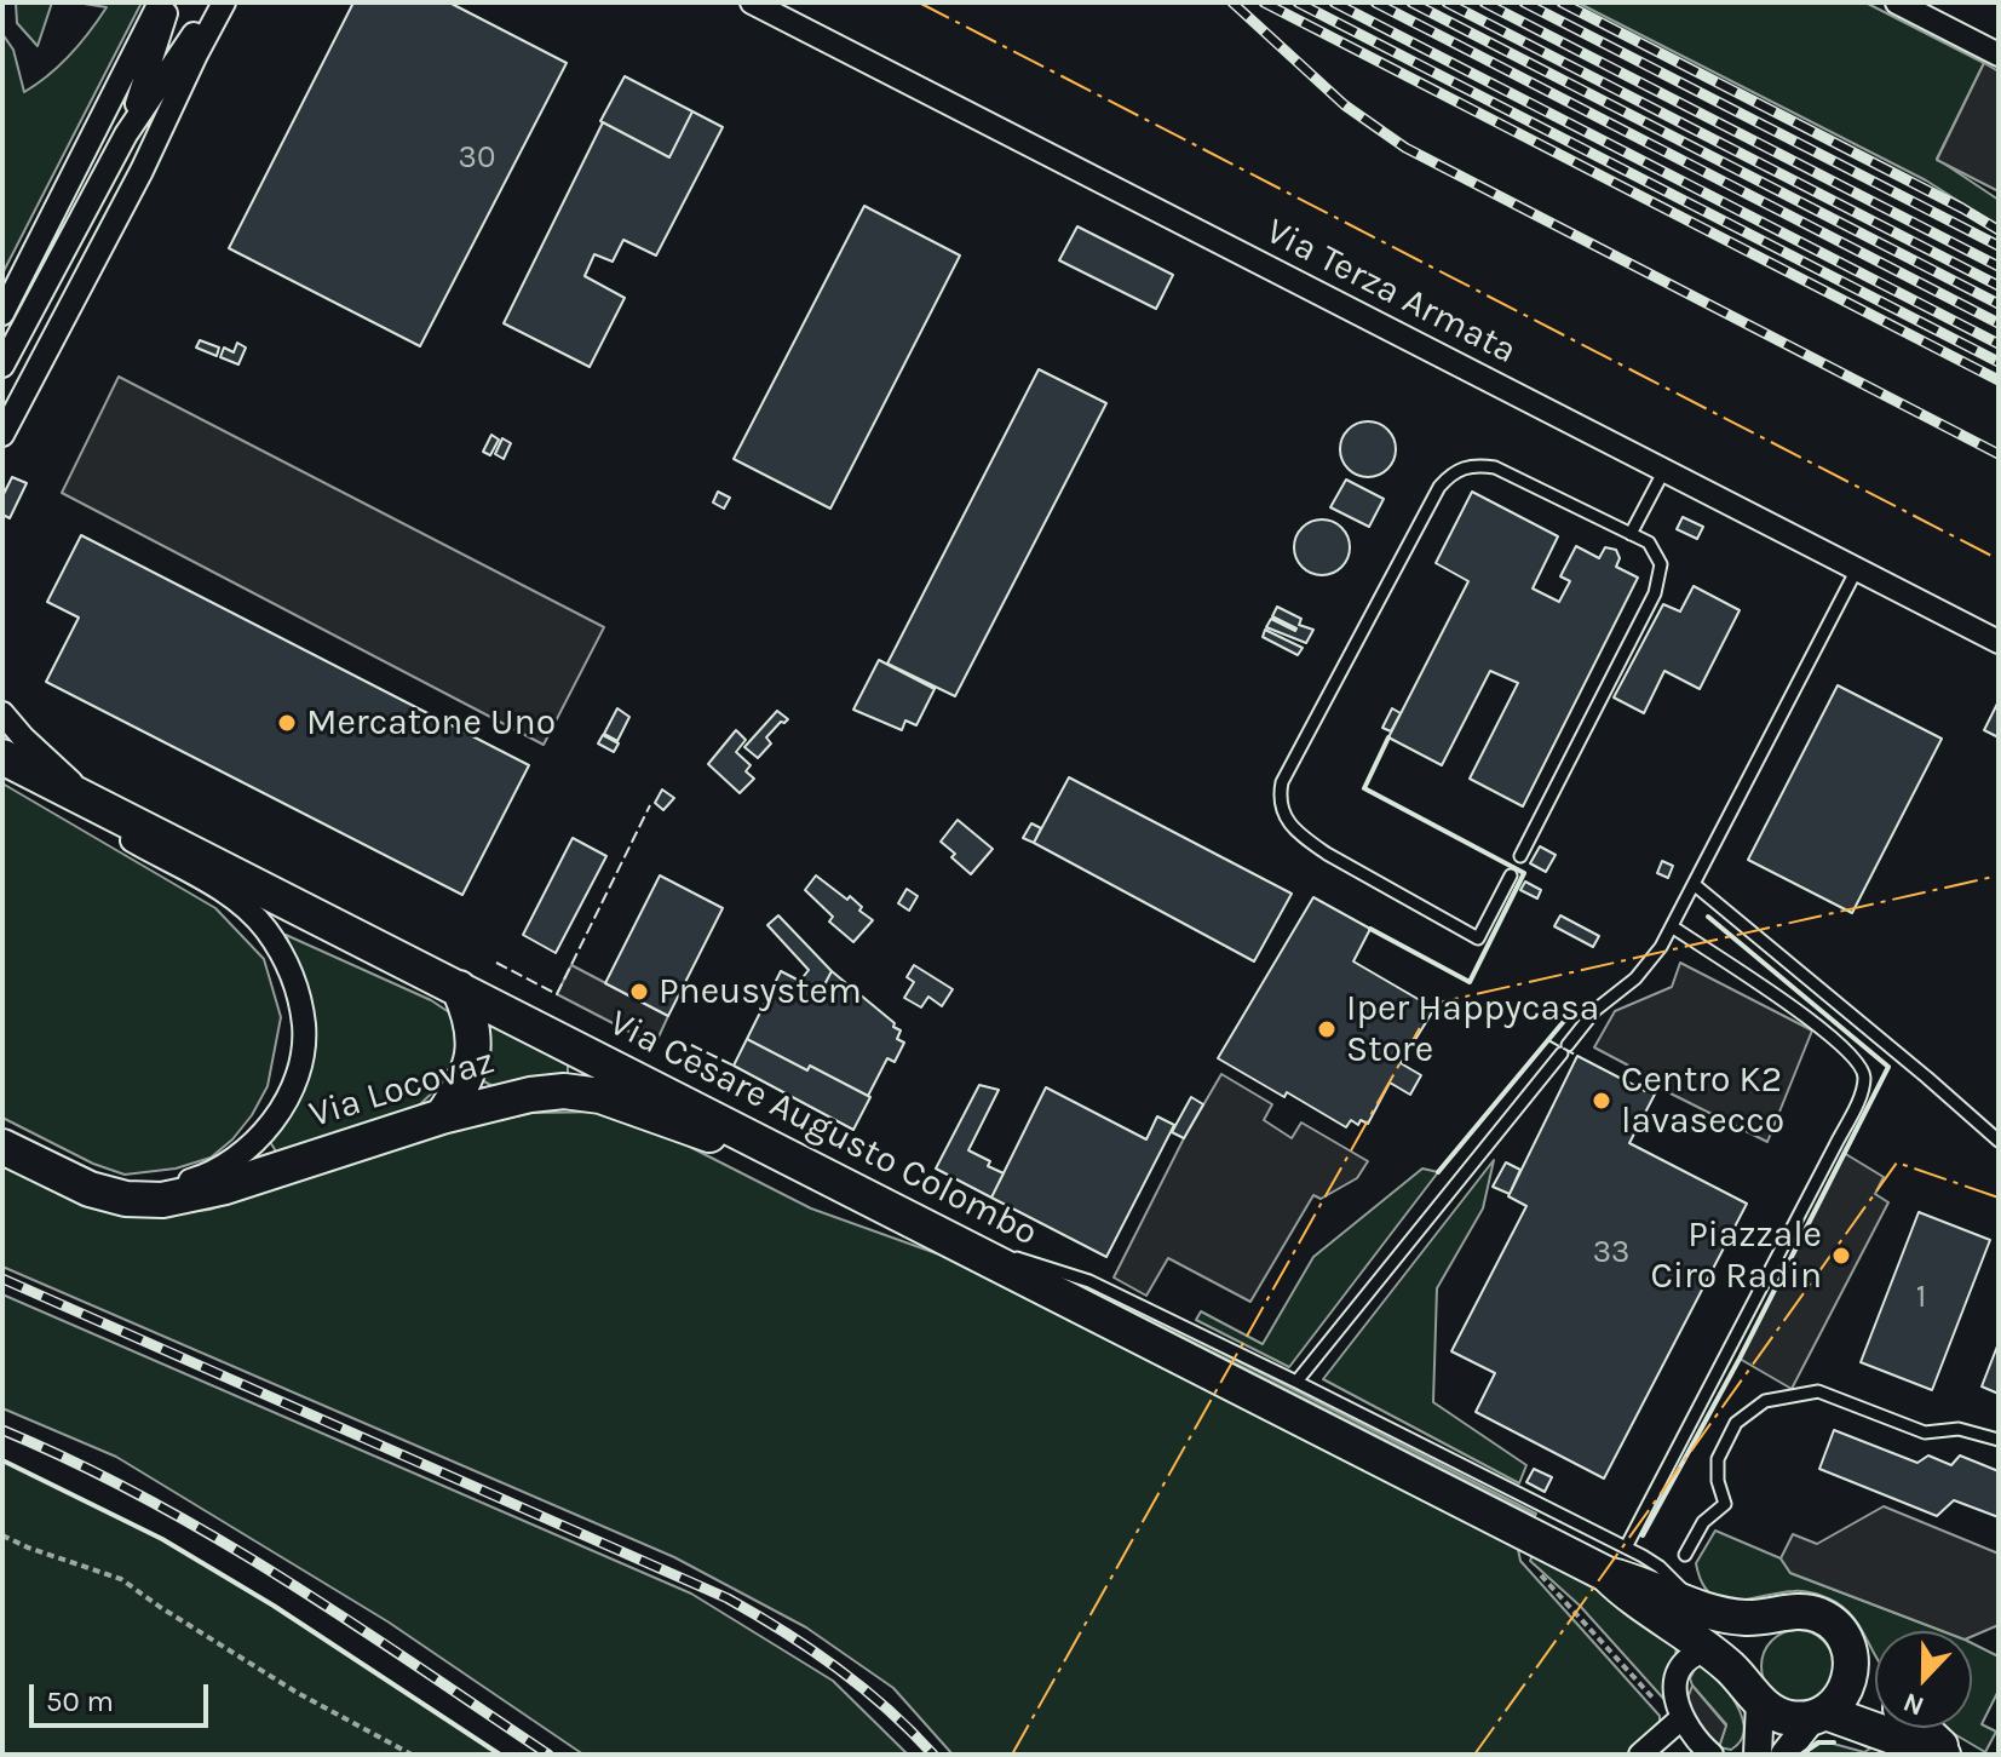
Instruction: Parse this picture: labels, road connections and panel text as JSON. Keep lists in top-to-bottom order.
{
  "streets": {
    "main road": ["Via Locovaz", "Via Cesare Augusto Colombo"],
    "street": ["Via Terza Armata"]
  },
  "crossings": [
    ["Via Locovaz", "Via Cesare Augusto Colombo"]
  ],
  "places": [
    "Mercatone Uno",
    "Pneusystem",
    "Iper Happycasa Store",
    "Centro K2 lavasecco",
    "Piazzale Ciro Radin"
  ],
  "house_numbers": ["30", "33", "1"],
  "scale_bar": "50 m",
  "north": "bottom"
}
